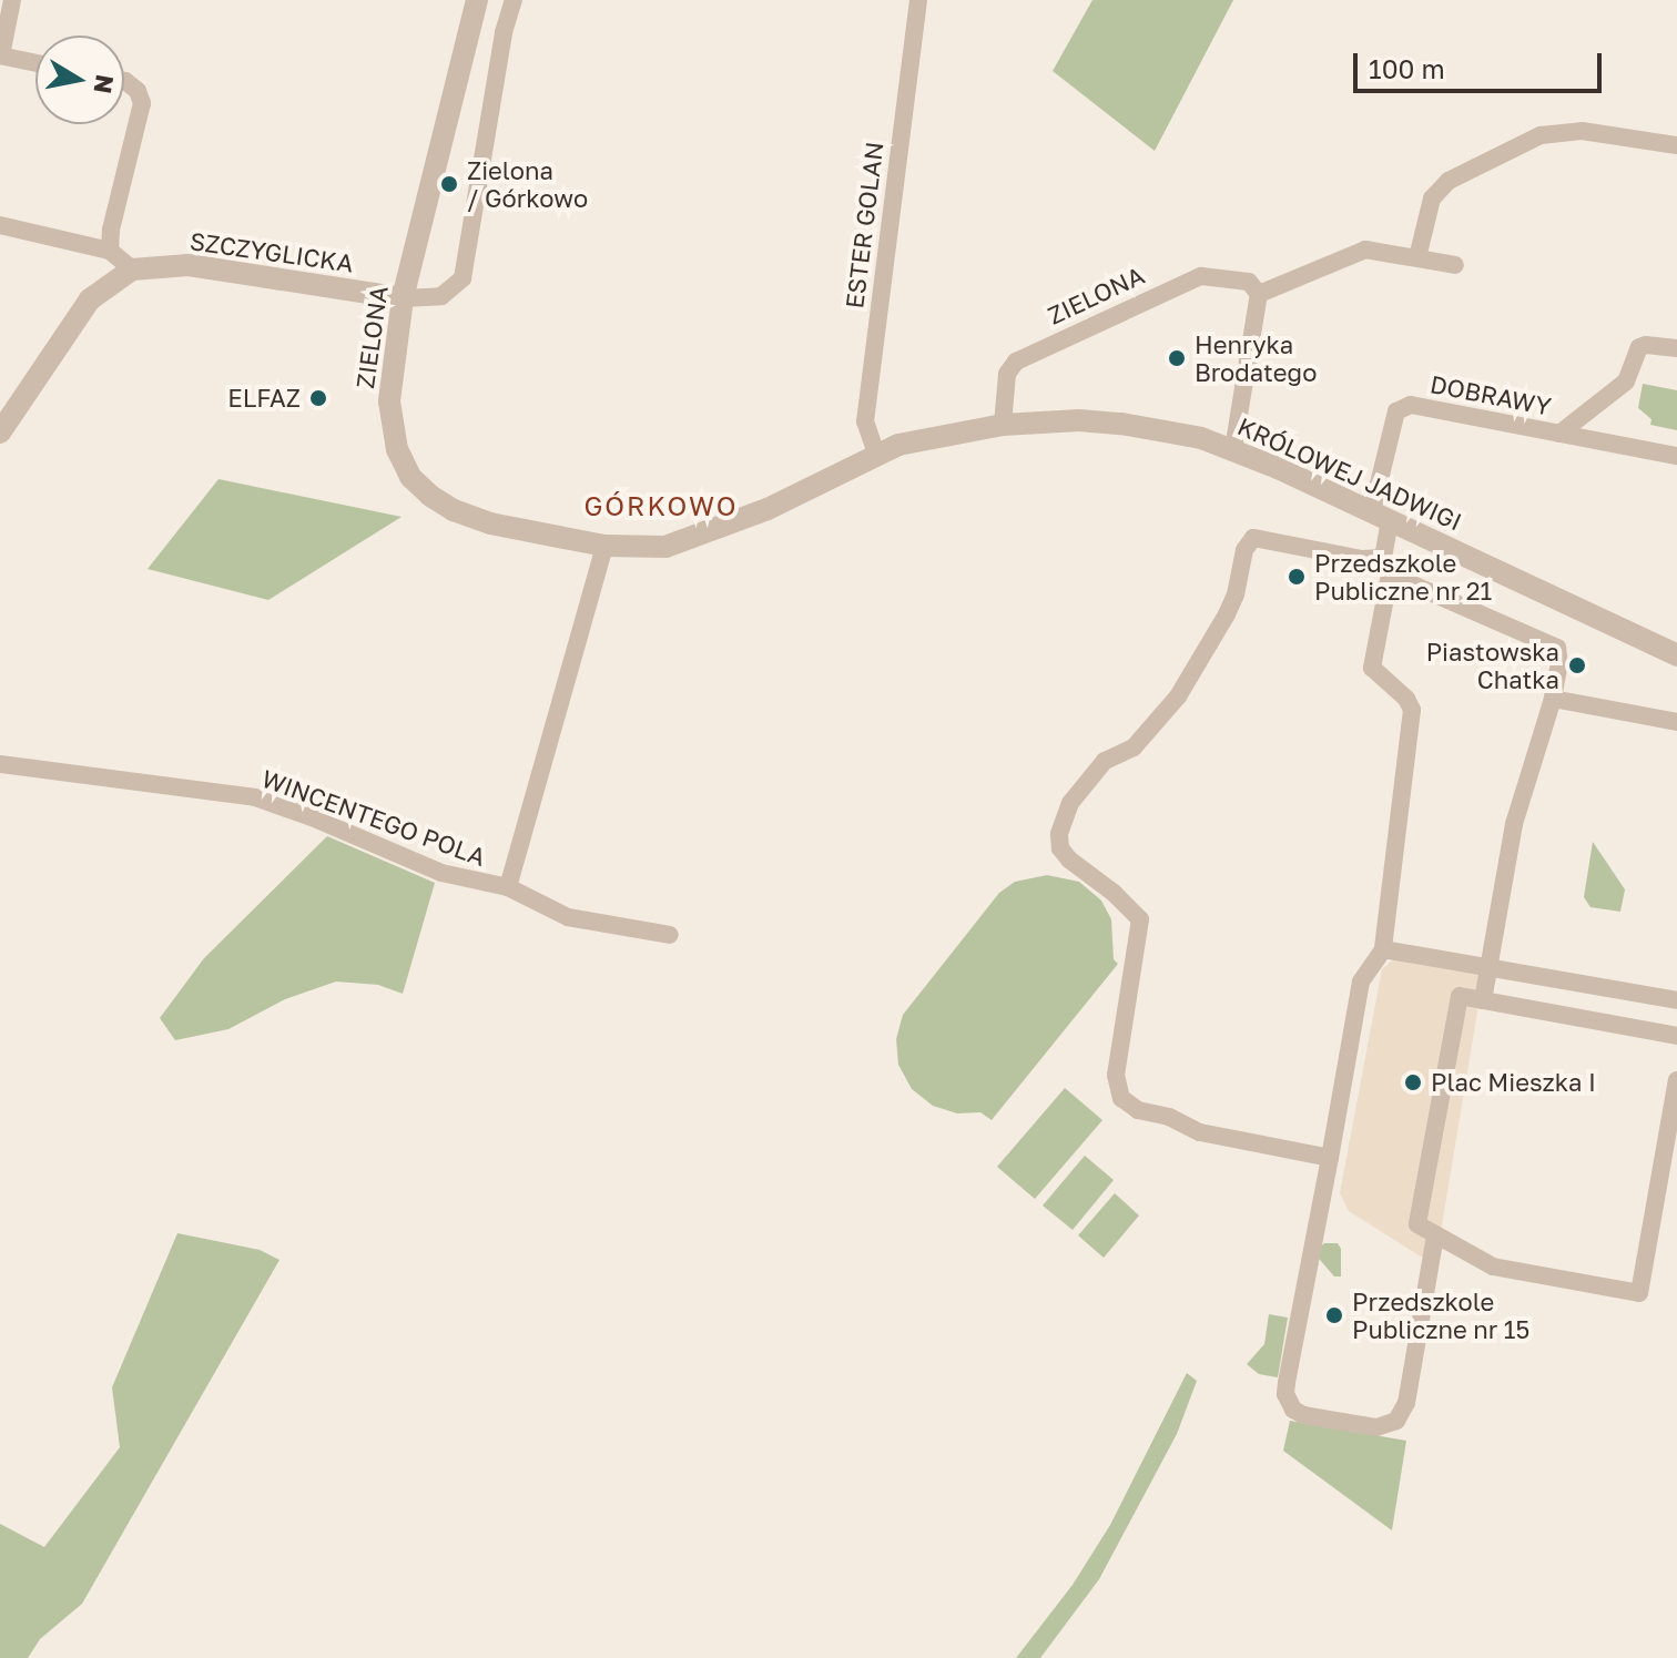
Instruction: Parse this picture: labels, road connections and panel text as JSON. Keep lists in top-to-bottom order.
{
  "streets": {
    "street": [
      "ESTER GOLAN",
      "SZCZYGLICKA",
      "ZIELONA",
      "DOBRAWY",
      "KRÓLOWEJ JADWIGI",
      "WINCENTEGO POLA"
    ]
  },
  "crossings": [
    ["ESTER GOLAN", "ZIELONA"],
    ["ESTER GOLAN", "KRÓLOWEJ JADWIGI"],
    ["SZCZYGLICKA", "ZIELONA"],
    ["ZIELONA", "KRÓLOWEJ JADWIGI"],
    ["DOBRAWY", "KRÓLOWEJ JADWIGI"]
  ],
  "districts": ["GÓRKOWO"],
  "places": [
    "Zielona / Górkowo",
    "Henryka Brodatego",
    "ELFAZ",
    "Przedszkole Publiczne nr 21",
    "Piastowska Chatka",
    "Plac Mieszka I",
    "Przedszkole Publiczne nr 15"
  ],
  "scale_bar": "100 m",
  "north": "right"
}
